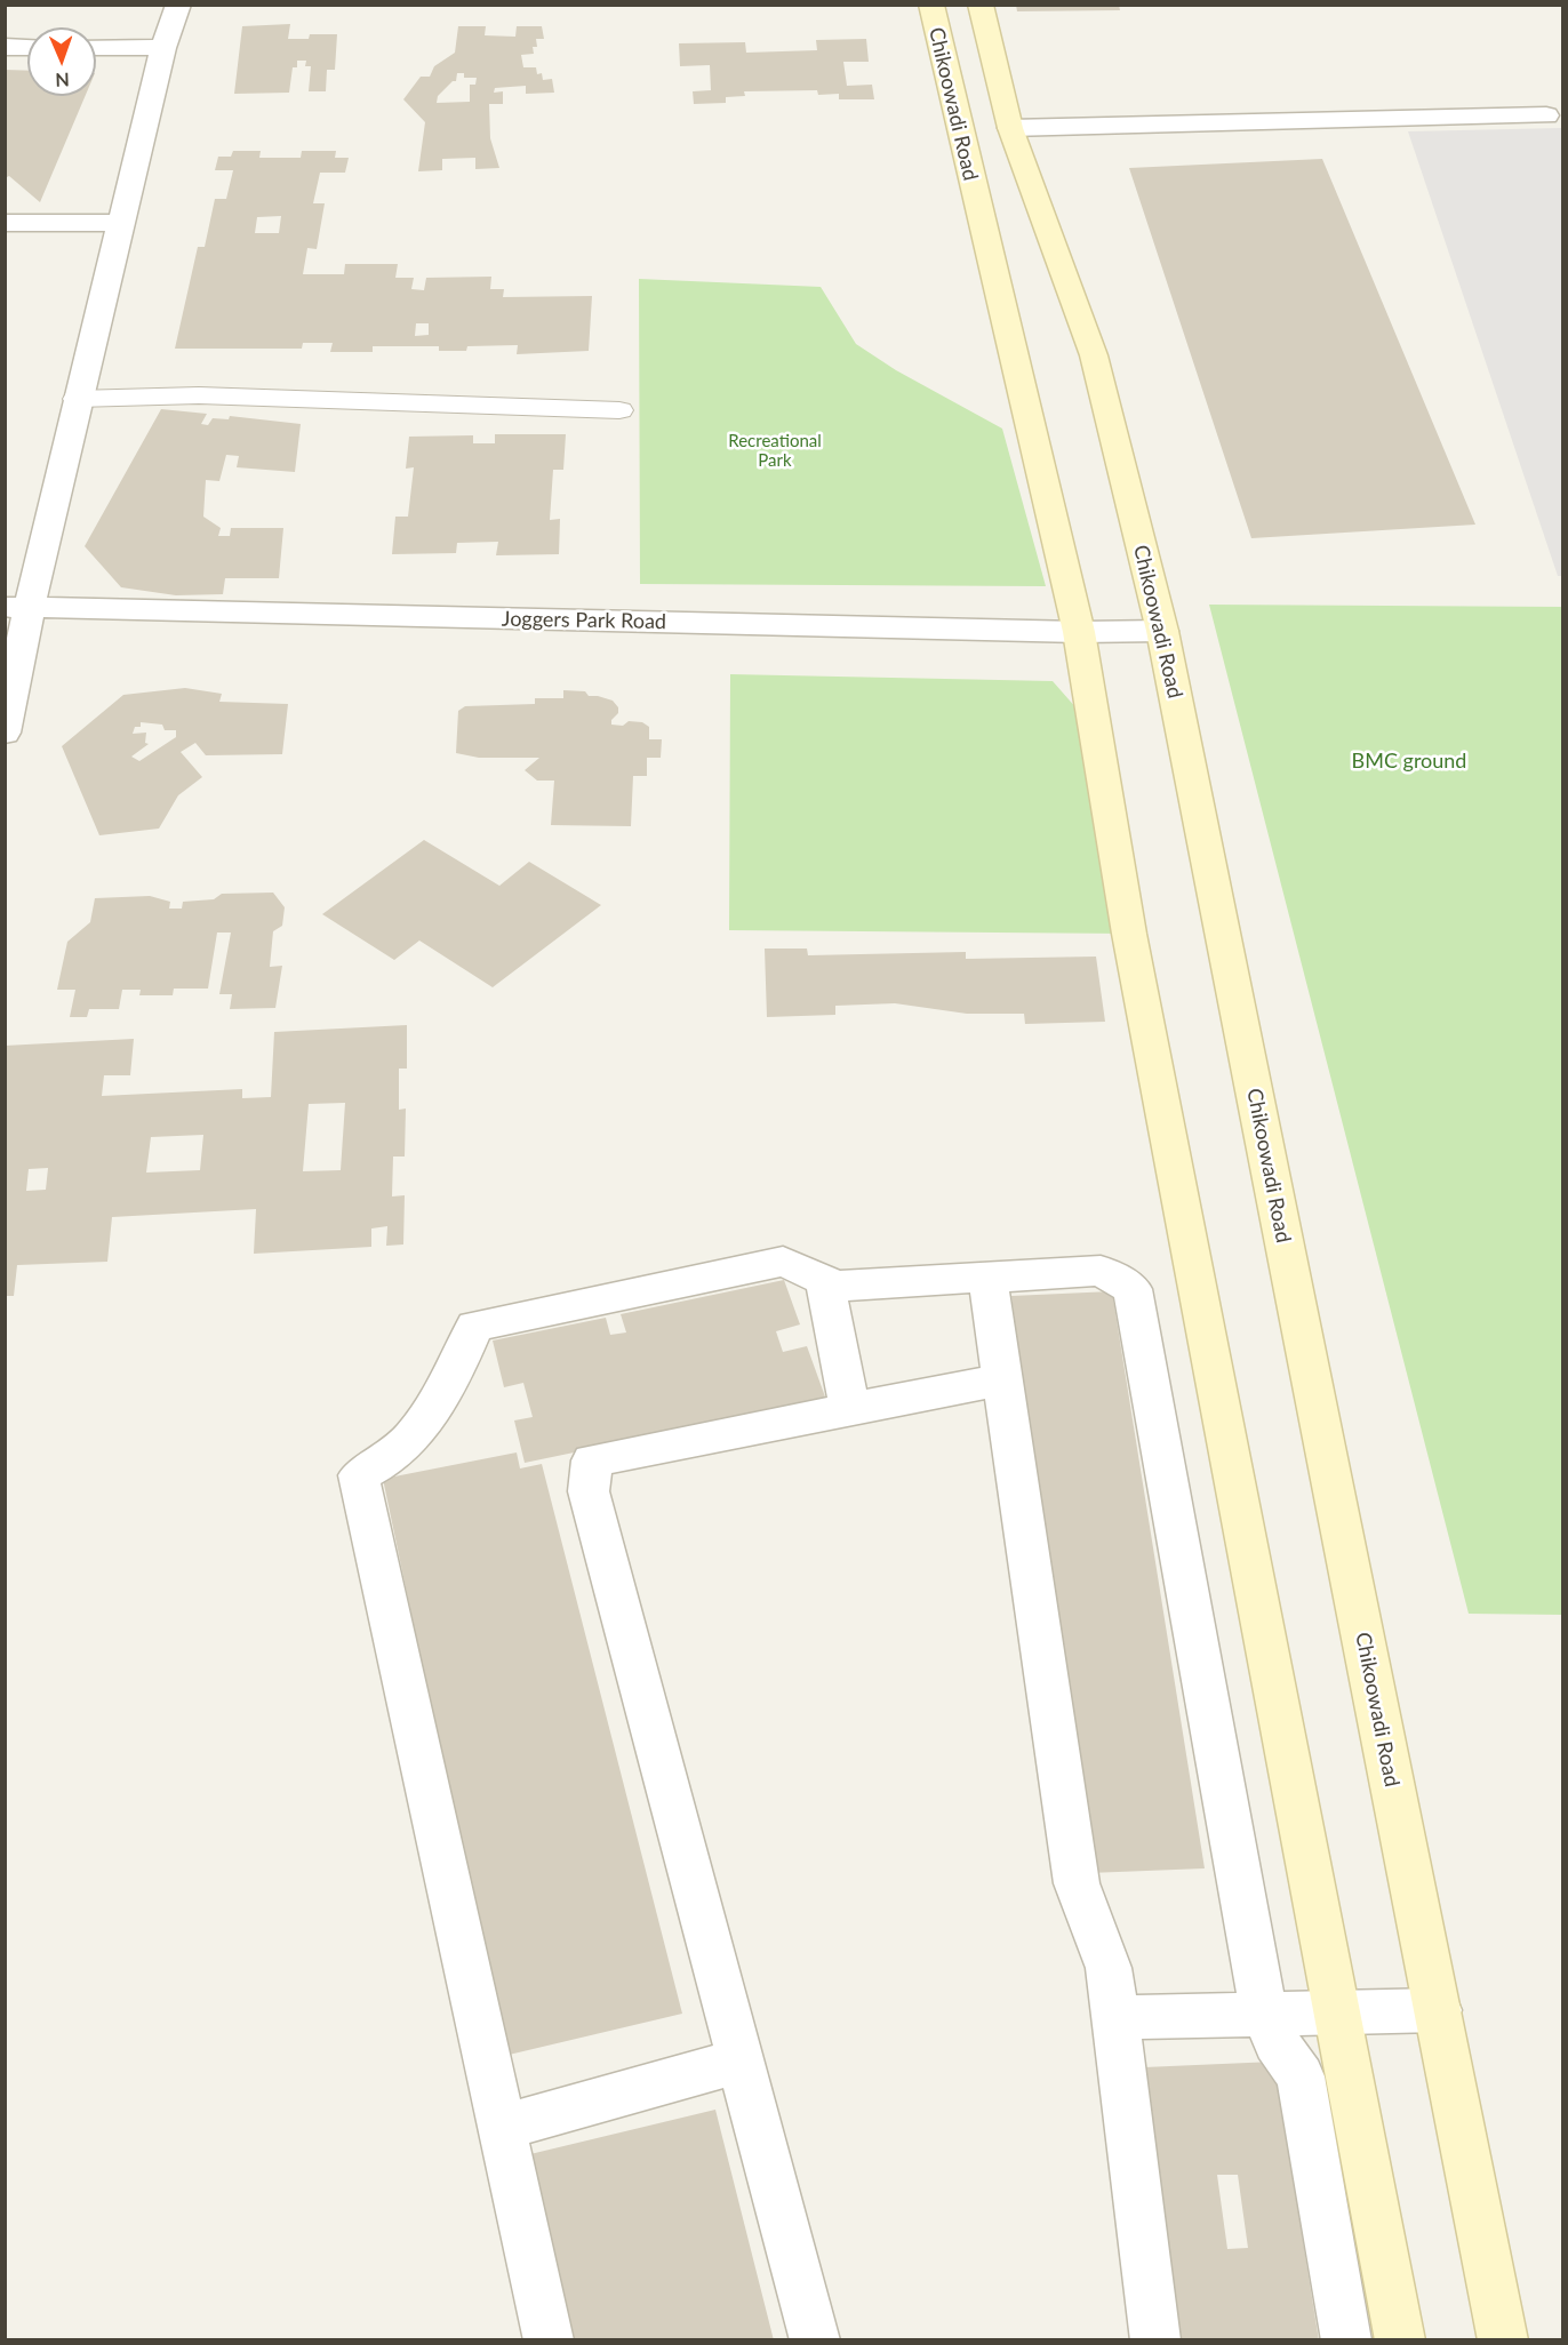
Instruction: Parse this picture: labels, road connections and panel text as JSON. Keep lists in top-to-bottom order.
{
  "streets": {
    "street": ["Chikoowadi Road", "Joggers Park Road"]
  },
  "crossings": [
    ["Chikoowadi Road", "Joggers Park Road"]
  ],
  "parks": ["Recreational Park", "BMC ground"],
  "north": "bottom"
}
